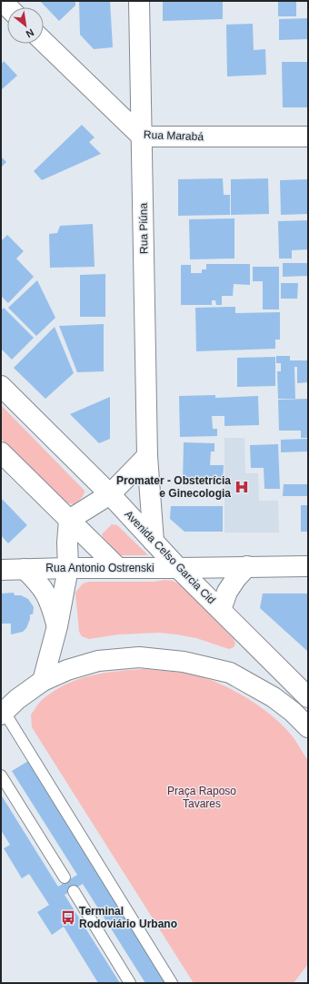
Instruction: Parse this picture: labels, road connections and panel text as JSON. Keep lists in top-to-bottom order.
{
  "streets": {
    "street": [
      "Rua Marabá",
      "Rua Piúna",
      "Avenida Celso Garcia Cid",
      "Rua Antonio Ostrenski"
    ]
  },
  "crossings": [
    ["Rua Marabá", "Rua Piúna"],
    ["Rua Piúna", "Avenida Celso Garcia Cid"],
    ["Avenida Celso Garcia Cid", "Rua Antonio Ostrenski"]
  ],
  "parks": ["Praça Raposo Tavares"],
  "places": {
    "hospital": ["Promater - Obstetrícia e Ginecologia"],
    "bus stop": ["Terminal Rodoviário Urbano"]
  },
  "north": "bottom right"
}
